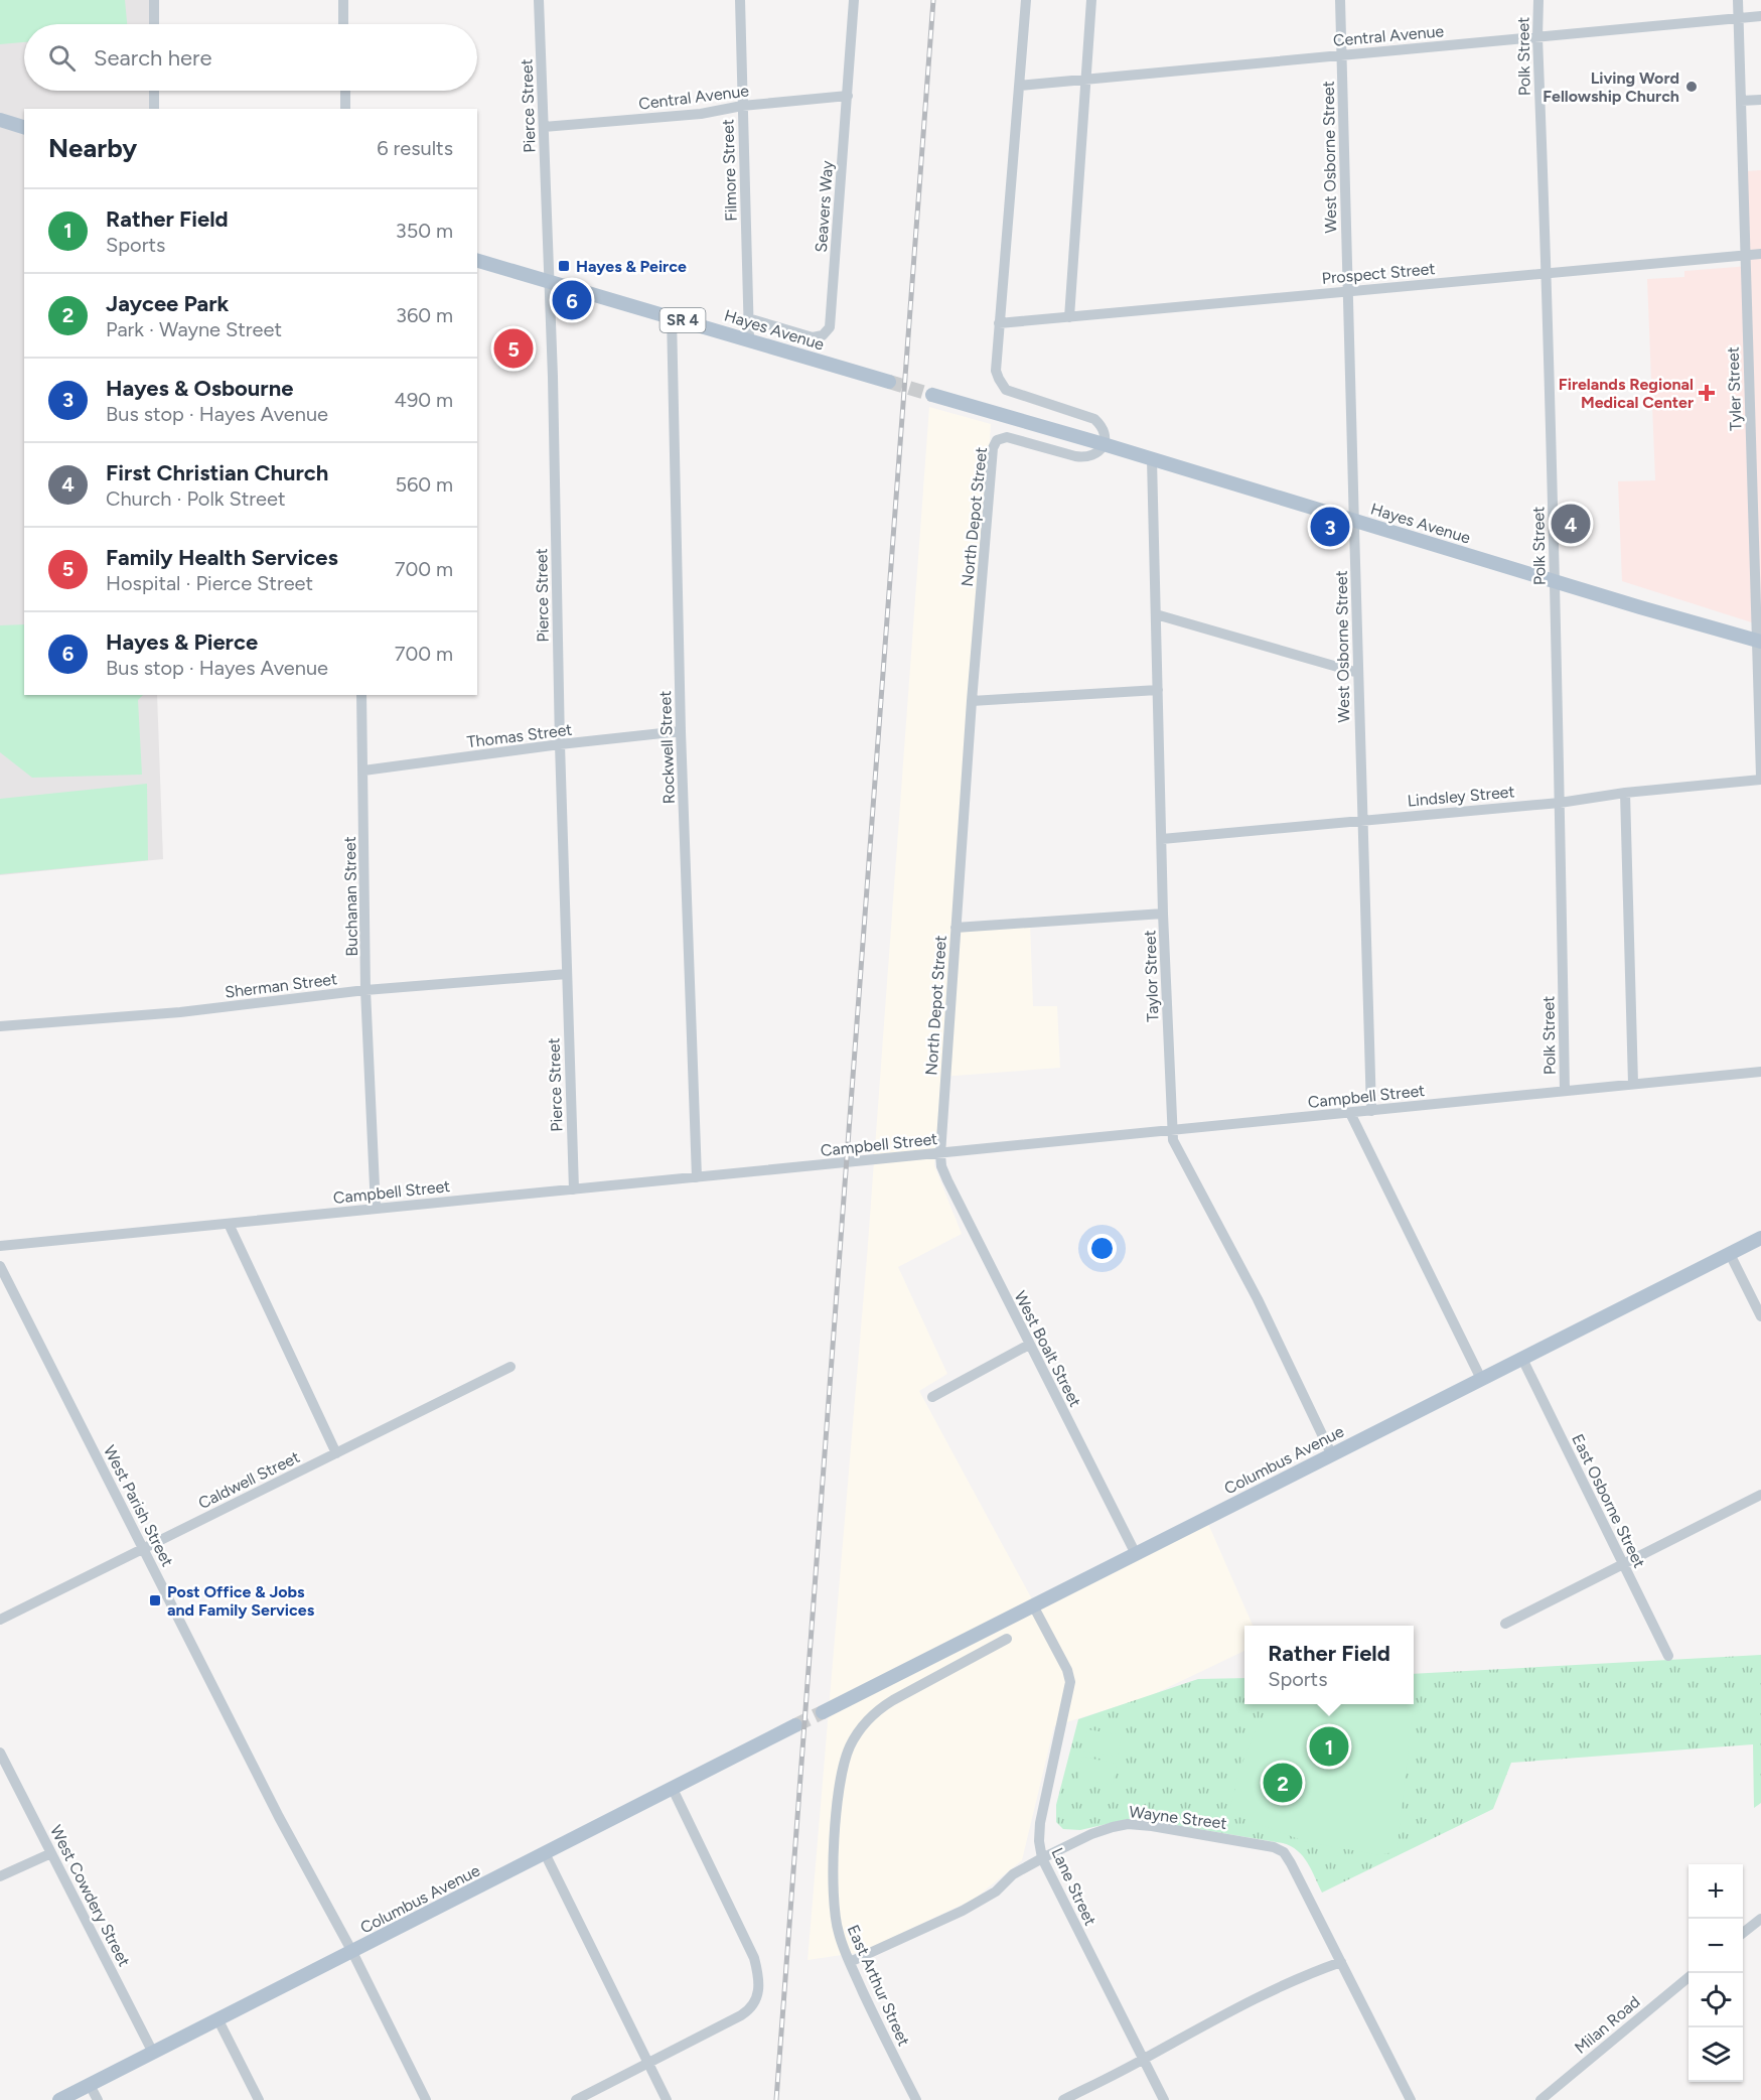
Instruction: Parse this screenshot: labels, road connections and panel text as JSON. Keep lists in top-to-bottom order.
{
  "streets": {
    "main road": ["SR 4", "Hayes Avenue", "Columbus Avenue"],
    "street": [
      "Central Avenue",
      "Polk Street",
      "Pierce Street",
      "West Osborne Street",
      "Filmore Street",
      "Seavers Way",
      "Prospect Street",
      "Tyler Street",
      "North Depot Street",
      "Thomas Street",
      "Rockwell Street",
      "Lindsley Street",
      "Buchanan Street",
      "Taylor Street",
      "Sherman Street",
      "Campbell Street",
      "West Boalt Street",
      "Caldwell Street",
      "East Osborne Street",
      "West Parish Street",
      "Wayne Street",
      "Lane Street",
      "West Cowdery Street",
      "East Arthur Street",
      "Milan Road"
    ]
  },
  "crossings": [
    ["Central Avenue", "Polk Street"],
    ["Central Avenue", "Pierce Street"],
    ["Central Avenue", "West Osborne Street"],
    ["Central Avenue", "Filmore Street"],
    ["Central Avenue", "Seavers Way"],
    ["Central Avenue", "Tyler Street"],
    ["Polk Street", "Prospect Street"],
    ["Polk Street", "Hayes Avenue"],
    ["Polk Street", "Lindsley Street"],
    ["Polk Street", "Campbell Street"],
    ["Pierce Street", "Hayes Avenue"],
    ["Pierce Street", "Thomas Street"],
    ["Pierce Street", "Sherman Street"],
    ["Pierce Street", "Campbell Street"],
    ["West Osborne Street", "Prospect Street"],
    ["West Osborne Street", "Hayes Avenue"],
    ["West Osborne Street", "Lindsley Street"],
    ["West Osborne Street", "Campbell Street"],
    ["Filmore Street", "Seavers Way"],
    ["Filmore Street", "Hayes Avenue"],
    ["Prospect Street", "Tyler Street"],
    ["Hayes Avenue", "Tyler Street"],
    ["Hayes Avenue", "North Depot Street"],
    ["Hayes Avenue", "Rockwell Street"],
    ["Hayes Avenue", "Taylor Street"],
    ["Tyler Street", "Lindsley Street"],
    ["North Depot Street", "Campbell Street"],
    ["North Depot Street", "West Boalt Street"],
    ["Thomas Street", "Rockwell Street"],
    ["Thomas Street", "Buchanan Street"],
    ["Rockwell Street", "Campbell Street"],
    ["Lindsley Street", "Taylor Street"],
    ["Buchanan Street", "Sherman Street"],
    ["Buchanan Street", "Campbell Street"],
    ["Taylor Street", "Campbell Street"],
    ["Taylor Street", "Columbus Avenue"],
    ["Campbell Street", "West Boalt Street"],
    ["West Boalt Street", "Columbus Avenue"],
    ["Columbus Avenue", "East Osborne Street"],
    ["Columbus Avenue", "West Parish Street"],
    ["Columbus Avenue", "Lane Street"],
    ["Columbus Avenue", "West Cowdery Street"],
    ["Caldwell Street", "West Parish Street"],
    ["Wayne Street", "Lane Street"],
    ["Wayne Street", "East Arthur Street"]
  ],
  "places": {
    "other": ["Living Word Fellowship Church"],
    "transit": ["Hayes & Peirce", "Post Office & Jobs and Family Services"],
    "health": ["Firelands Regional Medical Center"]
  },
  "page": {
    "search": "Search here",
    "heading": ["Nearby", "6 results"],
    "list": [
      {
        "mark": "1",
        "name": "Rather Field",
        "note": "Sports",
        "value": "350 m"
      },
      {
        "mark": "2",
        "name": "Jaycee Park",
        "note": "Park · Wayne Street",
        "value": "360 m"
      },
      {
        "mark": "3",
        "name": "Hayes & Osbourne",
        "note": "Bus stop · Hayes Avenue",
        "value": "490 m"
      },
      {
        "mark": "4",
        "name": "First Christian Church",
        "note": "Church · Polk Street",
        "value": "560 m"
      },
      {
        "mark": "5",
        "name": "Family Health Services",
        "note": "Hospital · Pierce Street",
        "value": "700 m"
      },
      {
        "mark": "6",
        "name": "Hayes & Pierce",
        "note": "Bus stop · Hayes Avenue",
        "value": "700 m"
      }
    ],
    "pins": [
      "6",
      "5",
      "4",
      "3",
      "1",
      "2"
    ],
    "popup": ["Rather Field", "Sports"],
    "map_buttons": ["+", "−"]
  }
}
